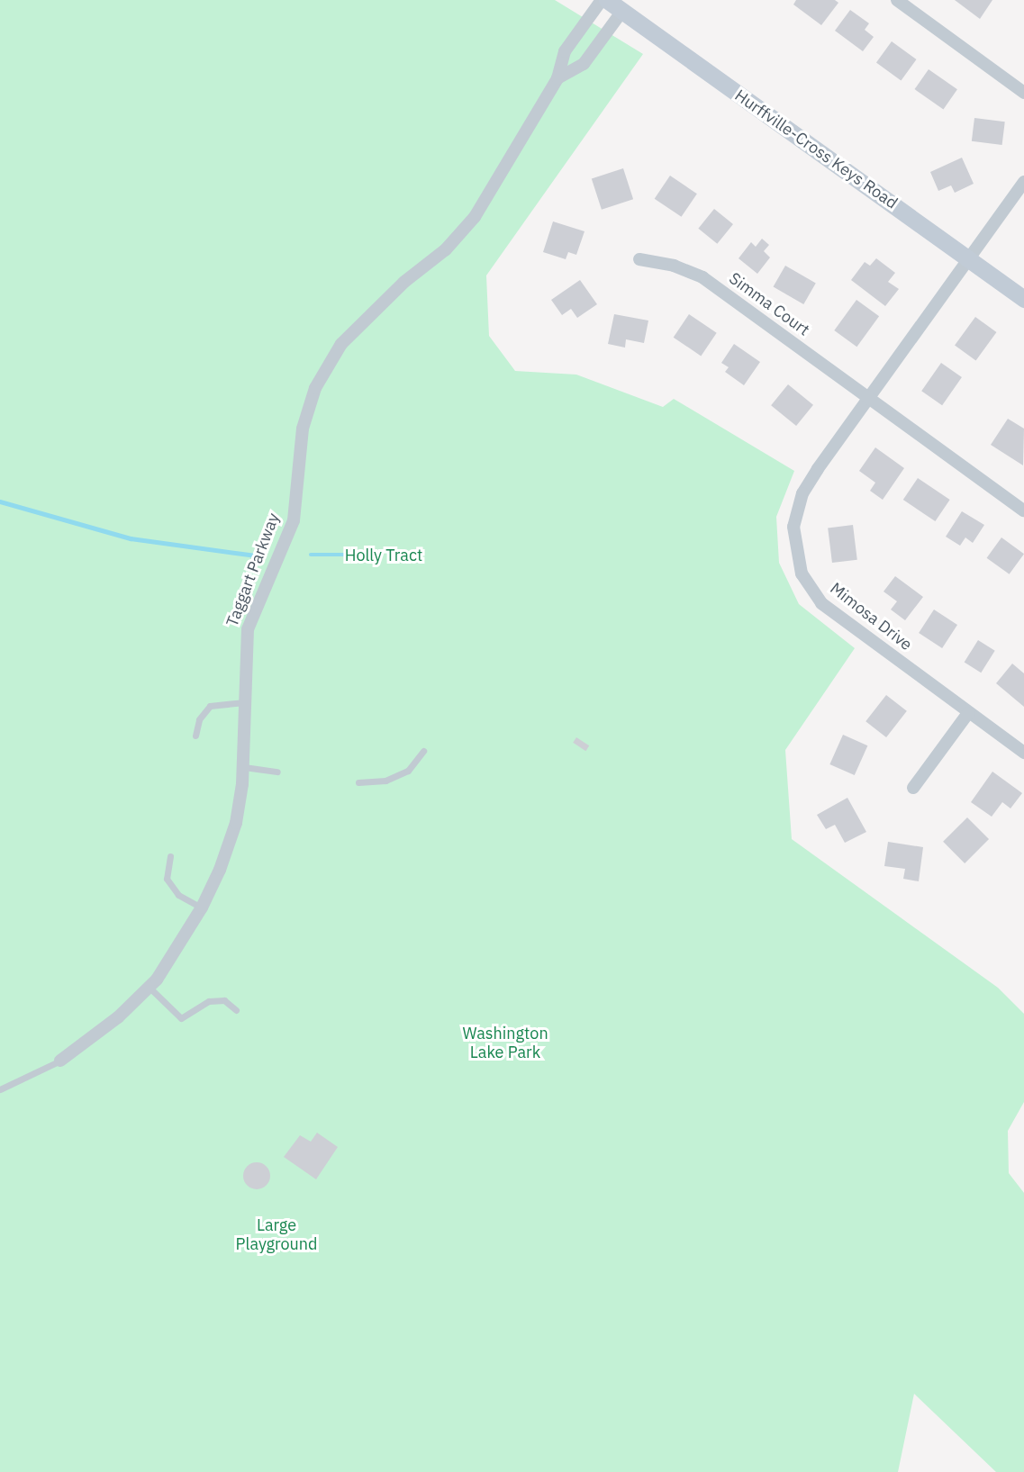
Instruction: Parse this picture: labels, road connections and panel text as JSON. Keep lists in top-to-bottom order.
{
  "streets": {
    "main road": ["Hurffville-Cross Keys Road"],
    "street": ["Simma Court", "Taggart Parkway", "Mimosa Drive"]
  },
  "crossings": [
    ["Hurffville-Cross Keys Road", "Taggart Parkway"],
    ["Hurffville-Cross Keys Road", "Mimosa Drive"],
    ["Simma Court", "Mimosa Drive"]
  ],
  "parks": ["Holly Tract", "Washington Lake Park", "Large Playground"]
}
